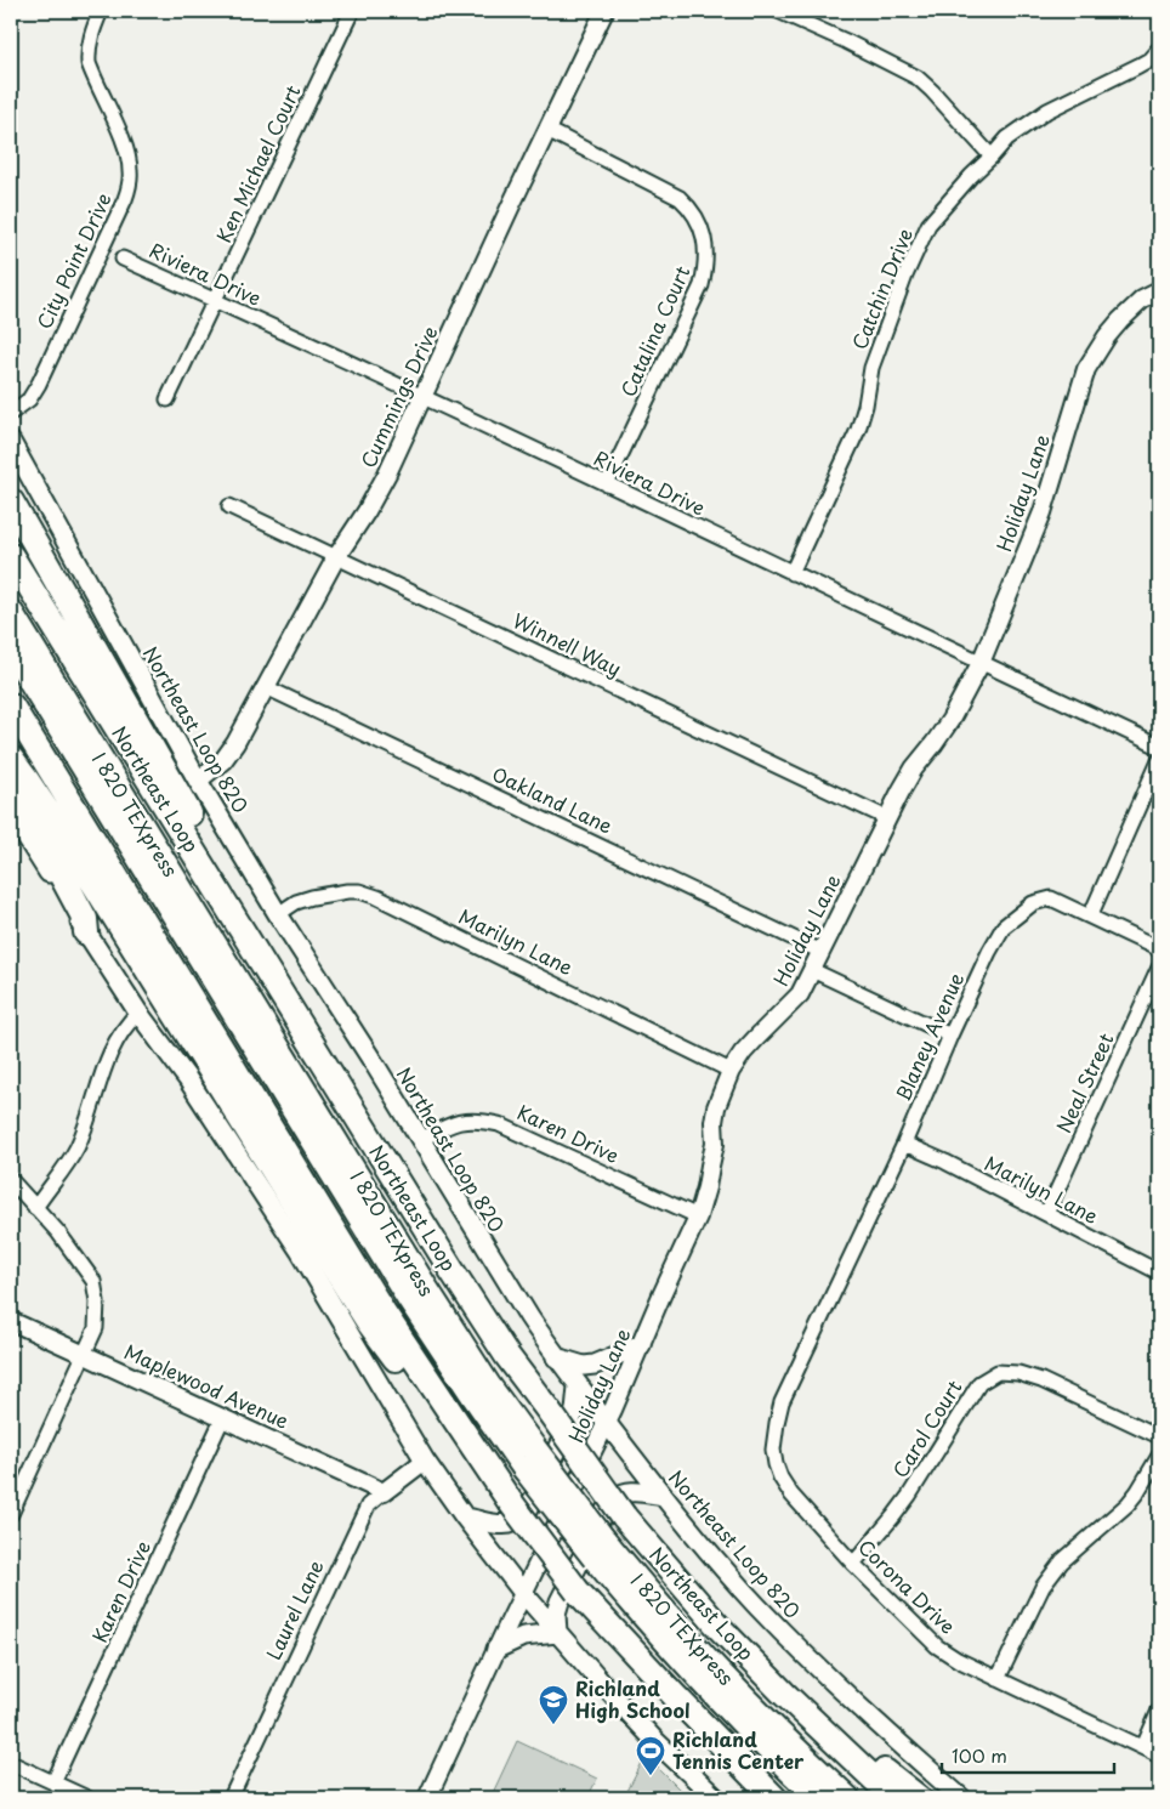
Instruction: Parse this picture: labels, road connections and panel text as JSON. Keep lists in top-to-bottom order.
{
  "streets": {
    "highway": ["Northeast Loop", "I 820 TEXpress"],
    "main road": ["Northeast Loop 820"],
    "street": [
      "Ken Michael Court",
      "City Point Drive",
      "Riviera Drive",
      "Catchin Drive",
      "Catalina Court",
      "Cummings Drive",
      "Holiday Lane",
      "Winnell Way",
      "Oakland Lane",
      "Marilyn Lane",
      "Blaney Avenue",
      "Neal Street",
      "Karen Drive",
      "Maplewood Avenue",
      "Carol Court",
      "Corona Drive",
      "Laurel Lane"
    ]
  },
  "crossings": [
    ["Ken Michael Court", "Riviera Drive"],
    ["Riviera Drive", "Catchin Drive"],
    ["Riviera Drive", "Catalina Court"],
    ["Riviera Drive", "Cummings Drive"],
    ["Riviera Drive", "Holiday Lane"],
    ["Catalina Court", "Cummings Drive"],
    ["Cummings Drive", "Winnell Way"],
    ["Cummings Drive", "Northeast Loop 820"],
    ["Cummings Drive", "Oakland Lane"],
    ["Holiday Lane", "Winnell Way"],
    ["Holiday Lane", "Northeast Loop 820"],
    ["Holiday Lane", "Oakland Lane"],
    ["Holiday Lane", "Marilyn Lane"],
    ["Holiday Lane", "Karen Drive"],
    ["Northeast Loop 820", "Marilyn Lane"],
    ["Northeast Loop 820", "Karen Drive"],
    ["Marilyn Lane", "Blaney Avenue"],
    ["Marilyn Lane", "Neal Street"],
    ["Blaney Avenue", "Corona Drive"],
    ["Karen Drive", "Maplewood Avenue"],
    ["Maplewood Avenue", "Laurel Lane"],
    ["Carol Court", "Corona Drive"]
  ],
  "places": {
    "school or university": ["Richland High School"],
    "sports": ["Richland Tennis Center"]
  },
  "scale_bar": "100 m"
}
